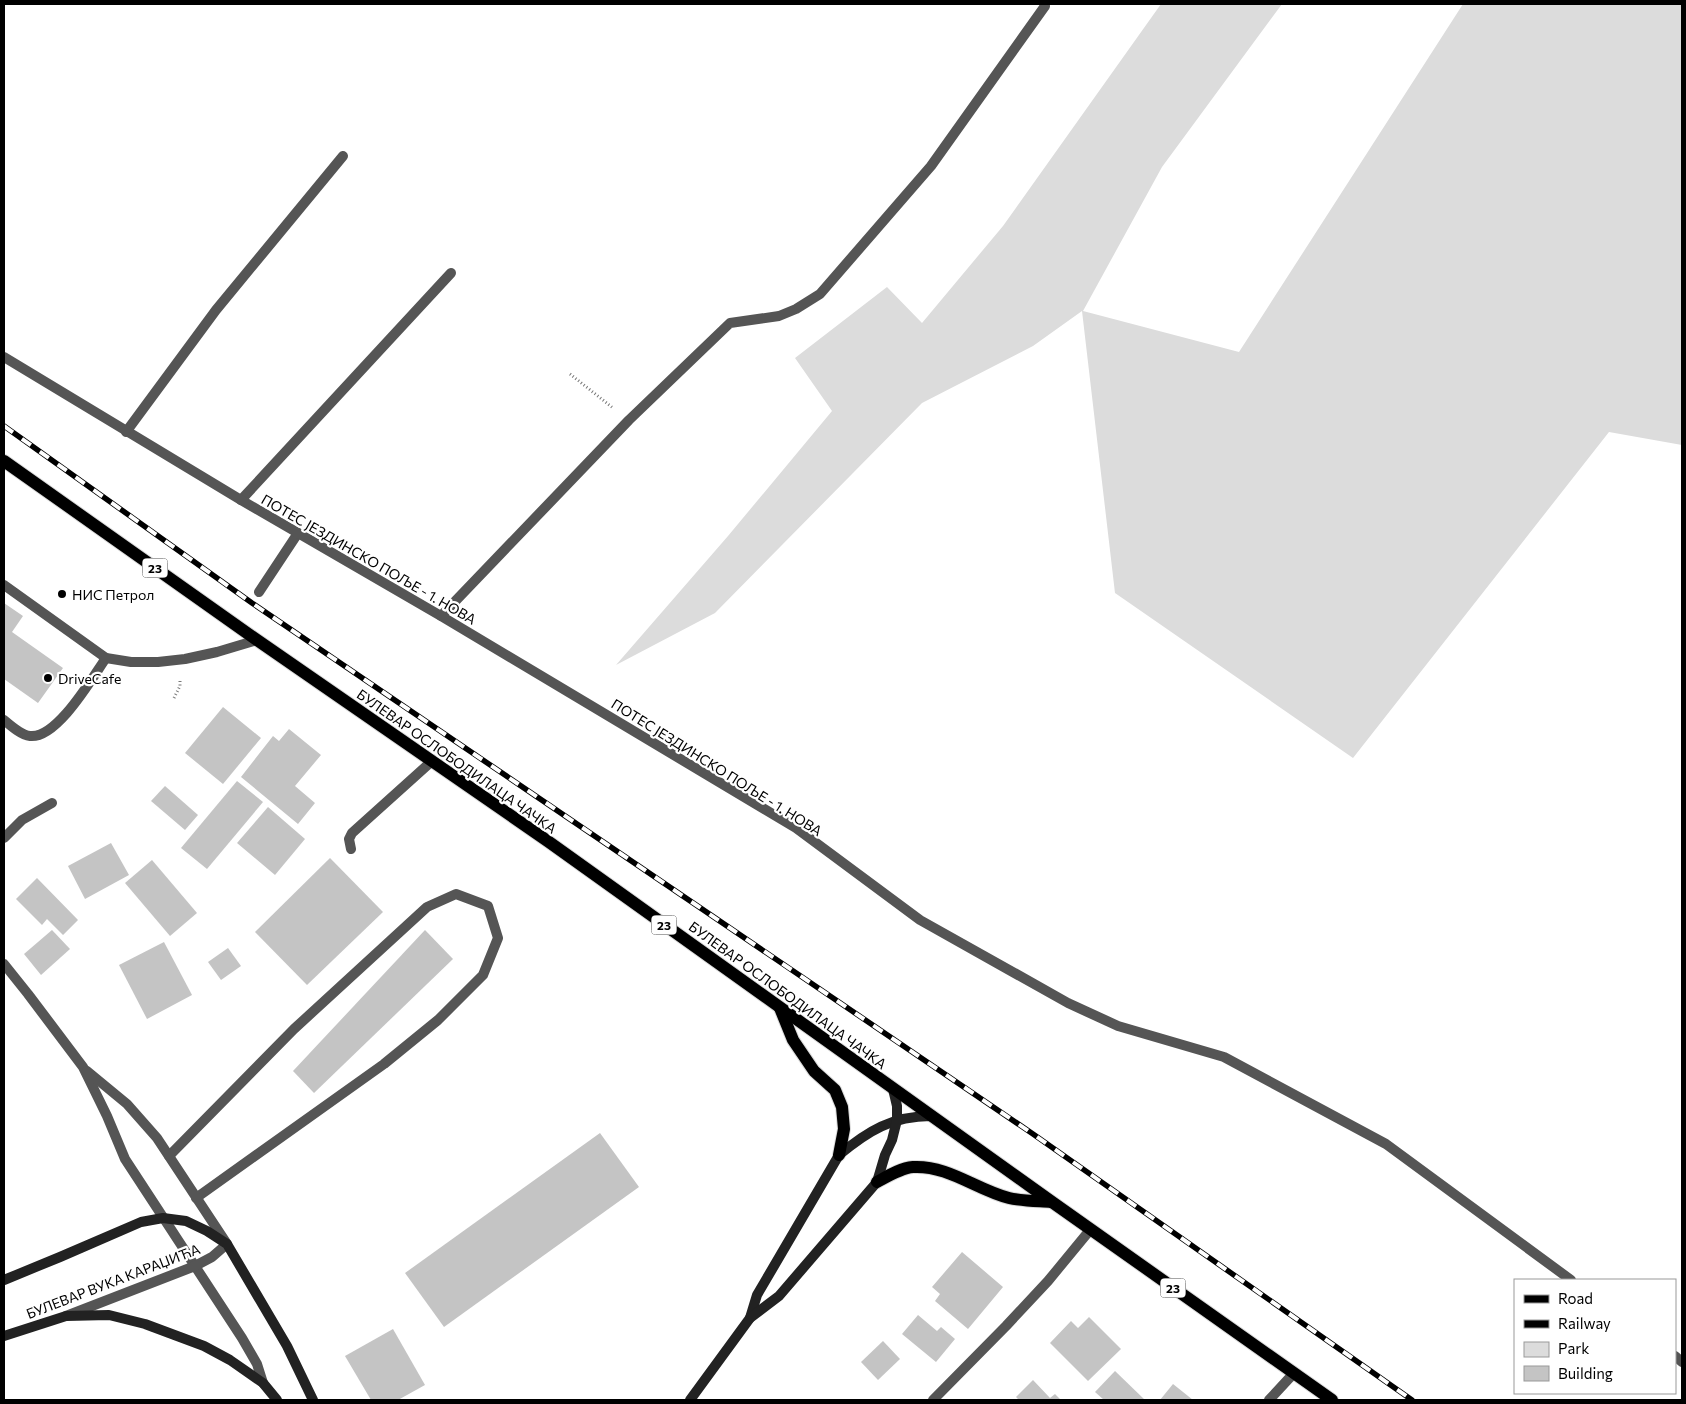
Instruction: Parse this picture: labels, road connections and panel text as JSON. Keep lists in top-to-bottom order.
{
  "streets": {
    "main road": ["23", "БУЛЕВАР ОСЛОБОДИЛАЦА ЧАЧКА"],
    "street": ["ПОТЕС ЈЕЗДИНСКО ПОЉЕ - 1. НОВА", "БУЛЕВАР ВУКА КАРАЏИЋА"]
  },
  "places": ["НИС Петрол", "DriveCafe"],
  "legend": [
    "Road",
    "Railway",
    "Park",
    "Building"
  ]
}
